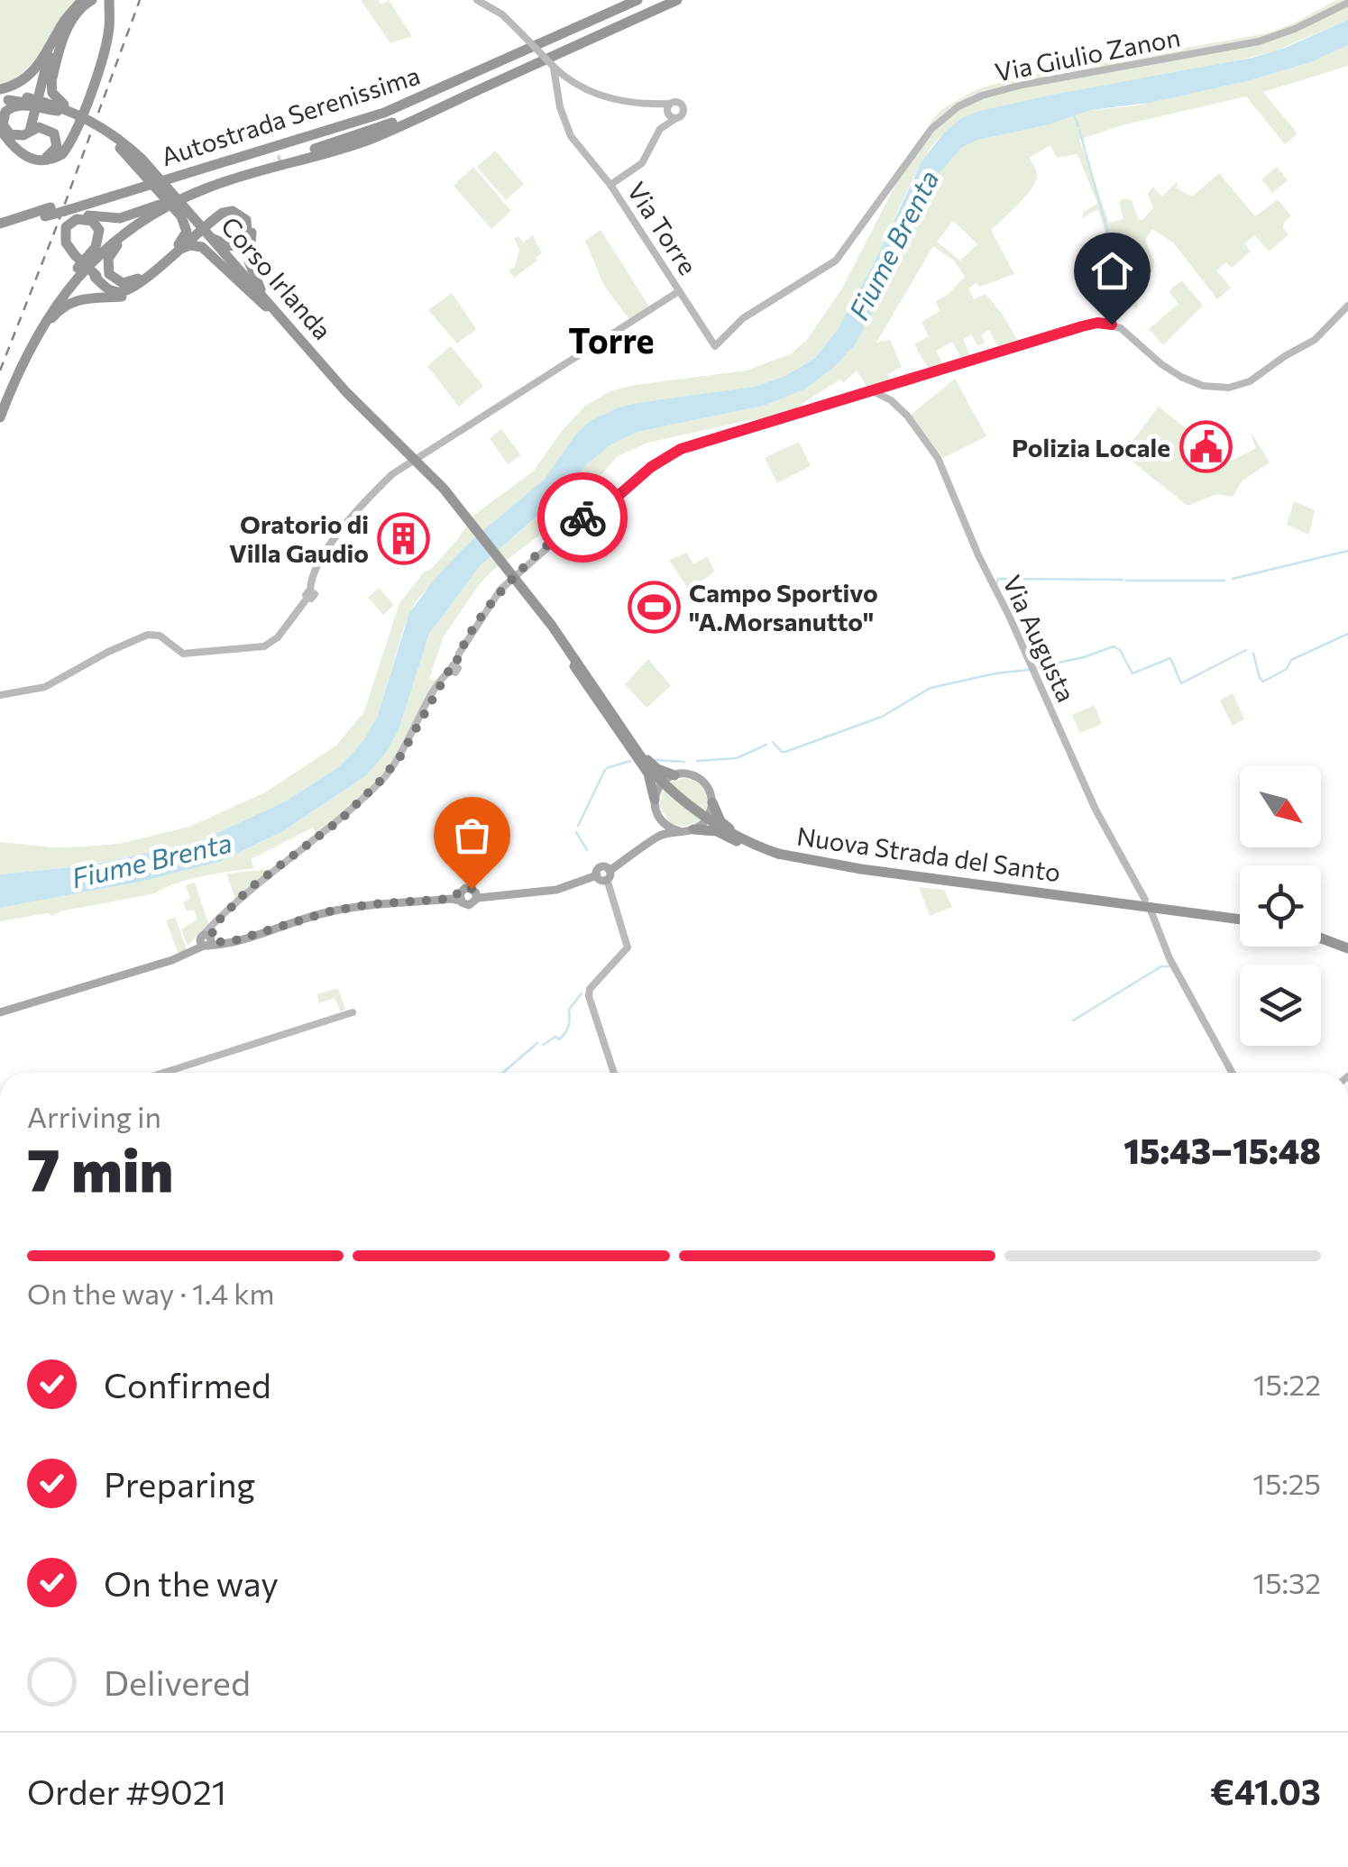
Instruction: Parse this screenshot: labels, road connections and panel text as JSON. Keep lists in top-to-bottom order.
{
  "streets": {
    "highway": ["Autostrada Serenissima", "Corso Irlanda", "Nuova Strada del Santo"],
    "street": ["Via Giulio Zanon", "Via Torre", "Via Augusta"]
  },
  "crossings": [
    ["Via Giulio Zanon", "Via Torre"],
    ["Corso Irlanda", "Nuova Strada del Santo"]
  ],
  "districts": ["Torre"],
  "water": ["Fiume Brenta"],
  "places": {
    "public building": ["Polizia Locale"],
    "building": ["Oratorio di Villa Gaudio"],
    "sports": ["Campo Sportivo \"A.Morsanutto\""]
  },
  "north": "bottom right",
  "page": {
    "heading": ["7 min", "Arriving in", "15:43–15:48"],
    "panel": ["Order #9021", "€41.03"],
    "bar": "On the way · 1.4 km",
    "list": [
      ["Confirmed", "15:22"],
      ["Preparing", "15:25"],
      ["On the way", "15:32"],
      "Delivered"
    ]
  }
}
